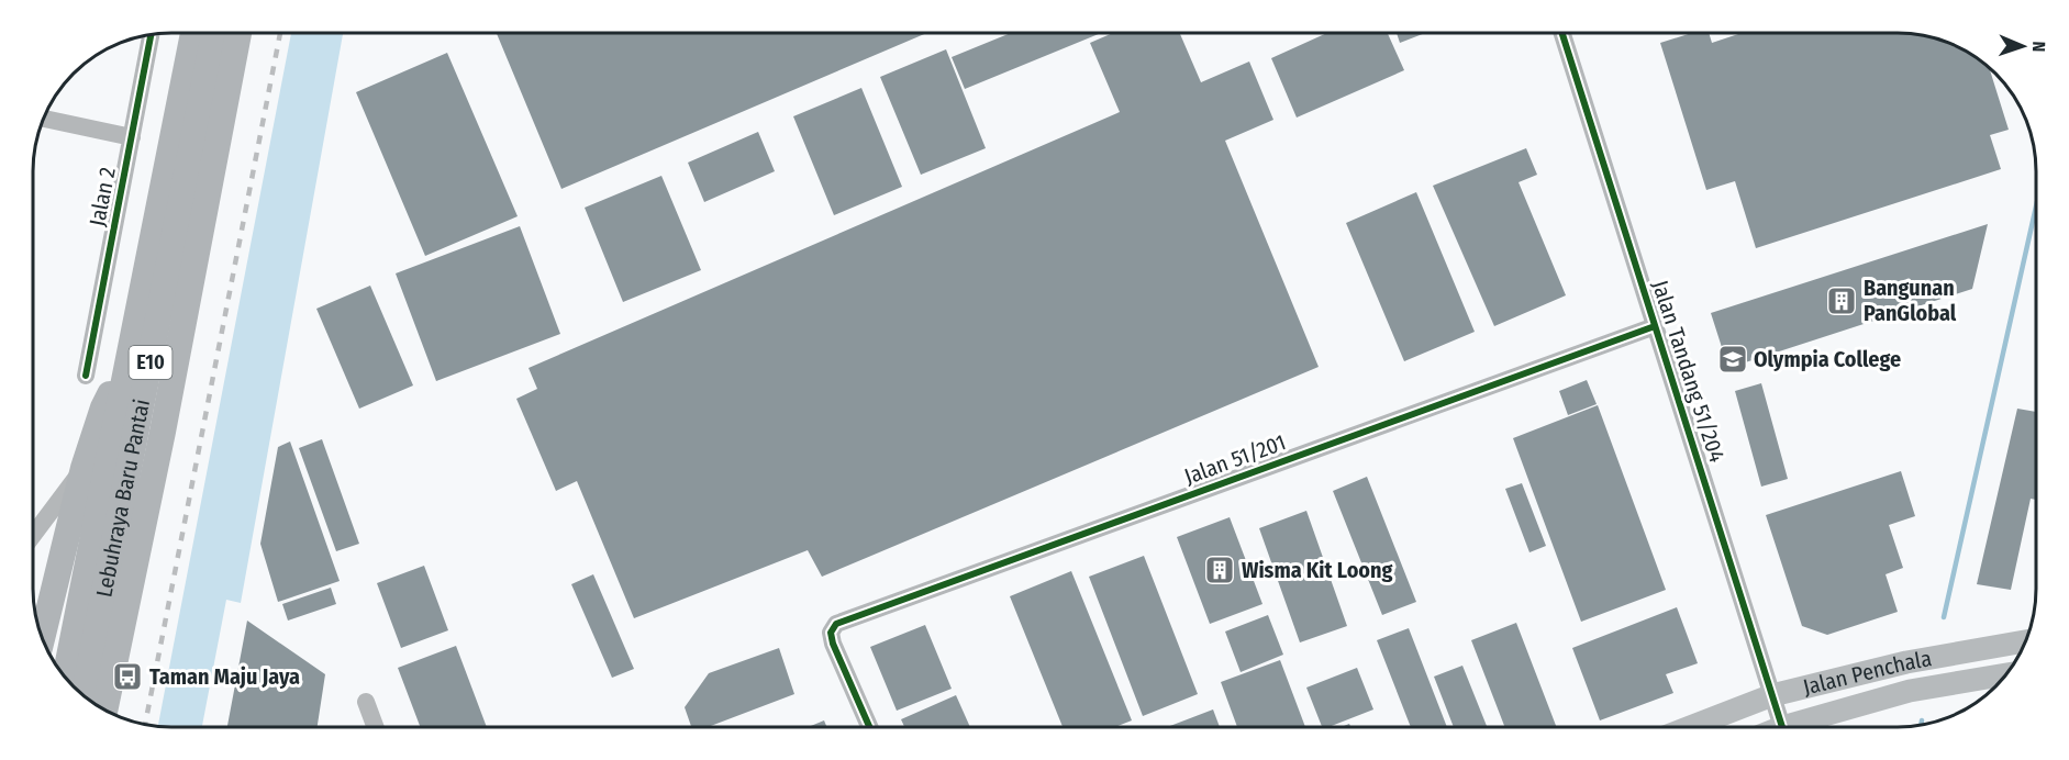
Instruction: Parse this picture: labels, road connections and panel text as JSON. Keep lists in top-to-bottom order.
{
  "streets": {
    "highway": ["E10", "Lebuhraya Baru Pantai"],
    "main road": ["Jalan Penchala"],
    "street": ["Jalan 2", "Jalan Tandang 51/204", "Jalan 51/201"]
  },
  "crossings": [
    ["Jalan Tandang 51/204", "Jalan 51/201"],
    ["Jalan Tandang 51/204", "Jalan Penchala"]
  ],
  "places": {
    "building": ["Bangunan PanGlobal", "Wisma Kit Loong"],
    "school or university": ["Olympia College"],
    "bus stop": ["Taman Maju Jaya"]
  },
  "north": "right"
}
